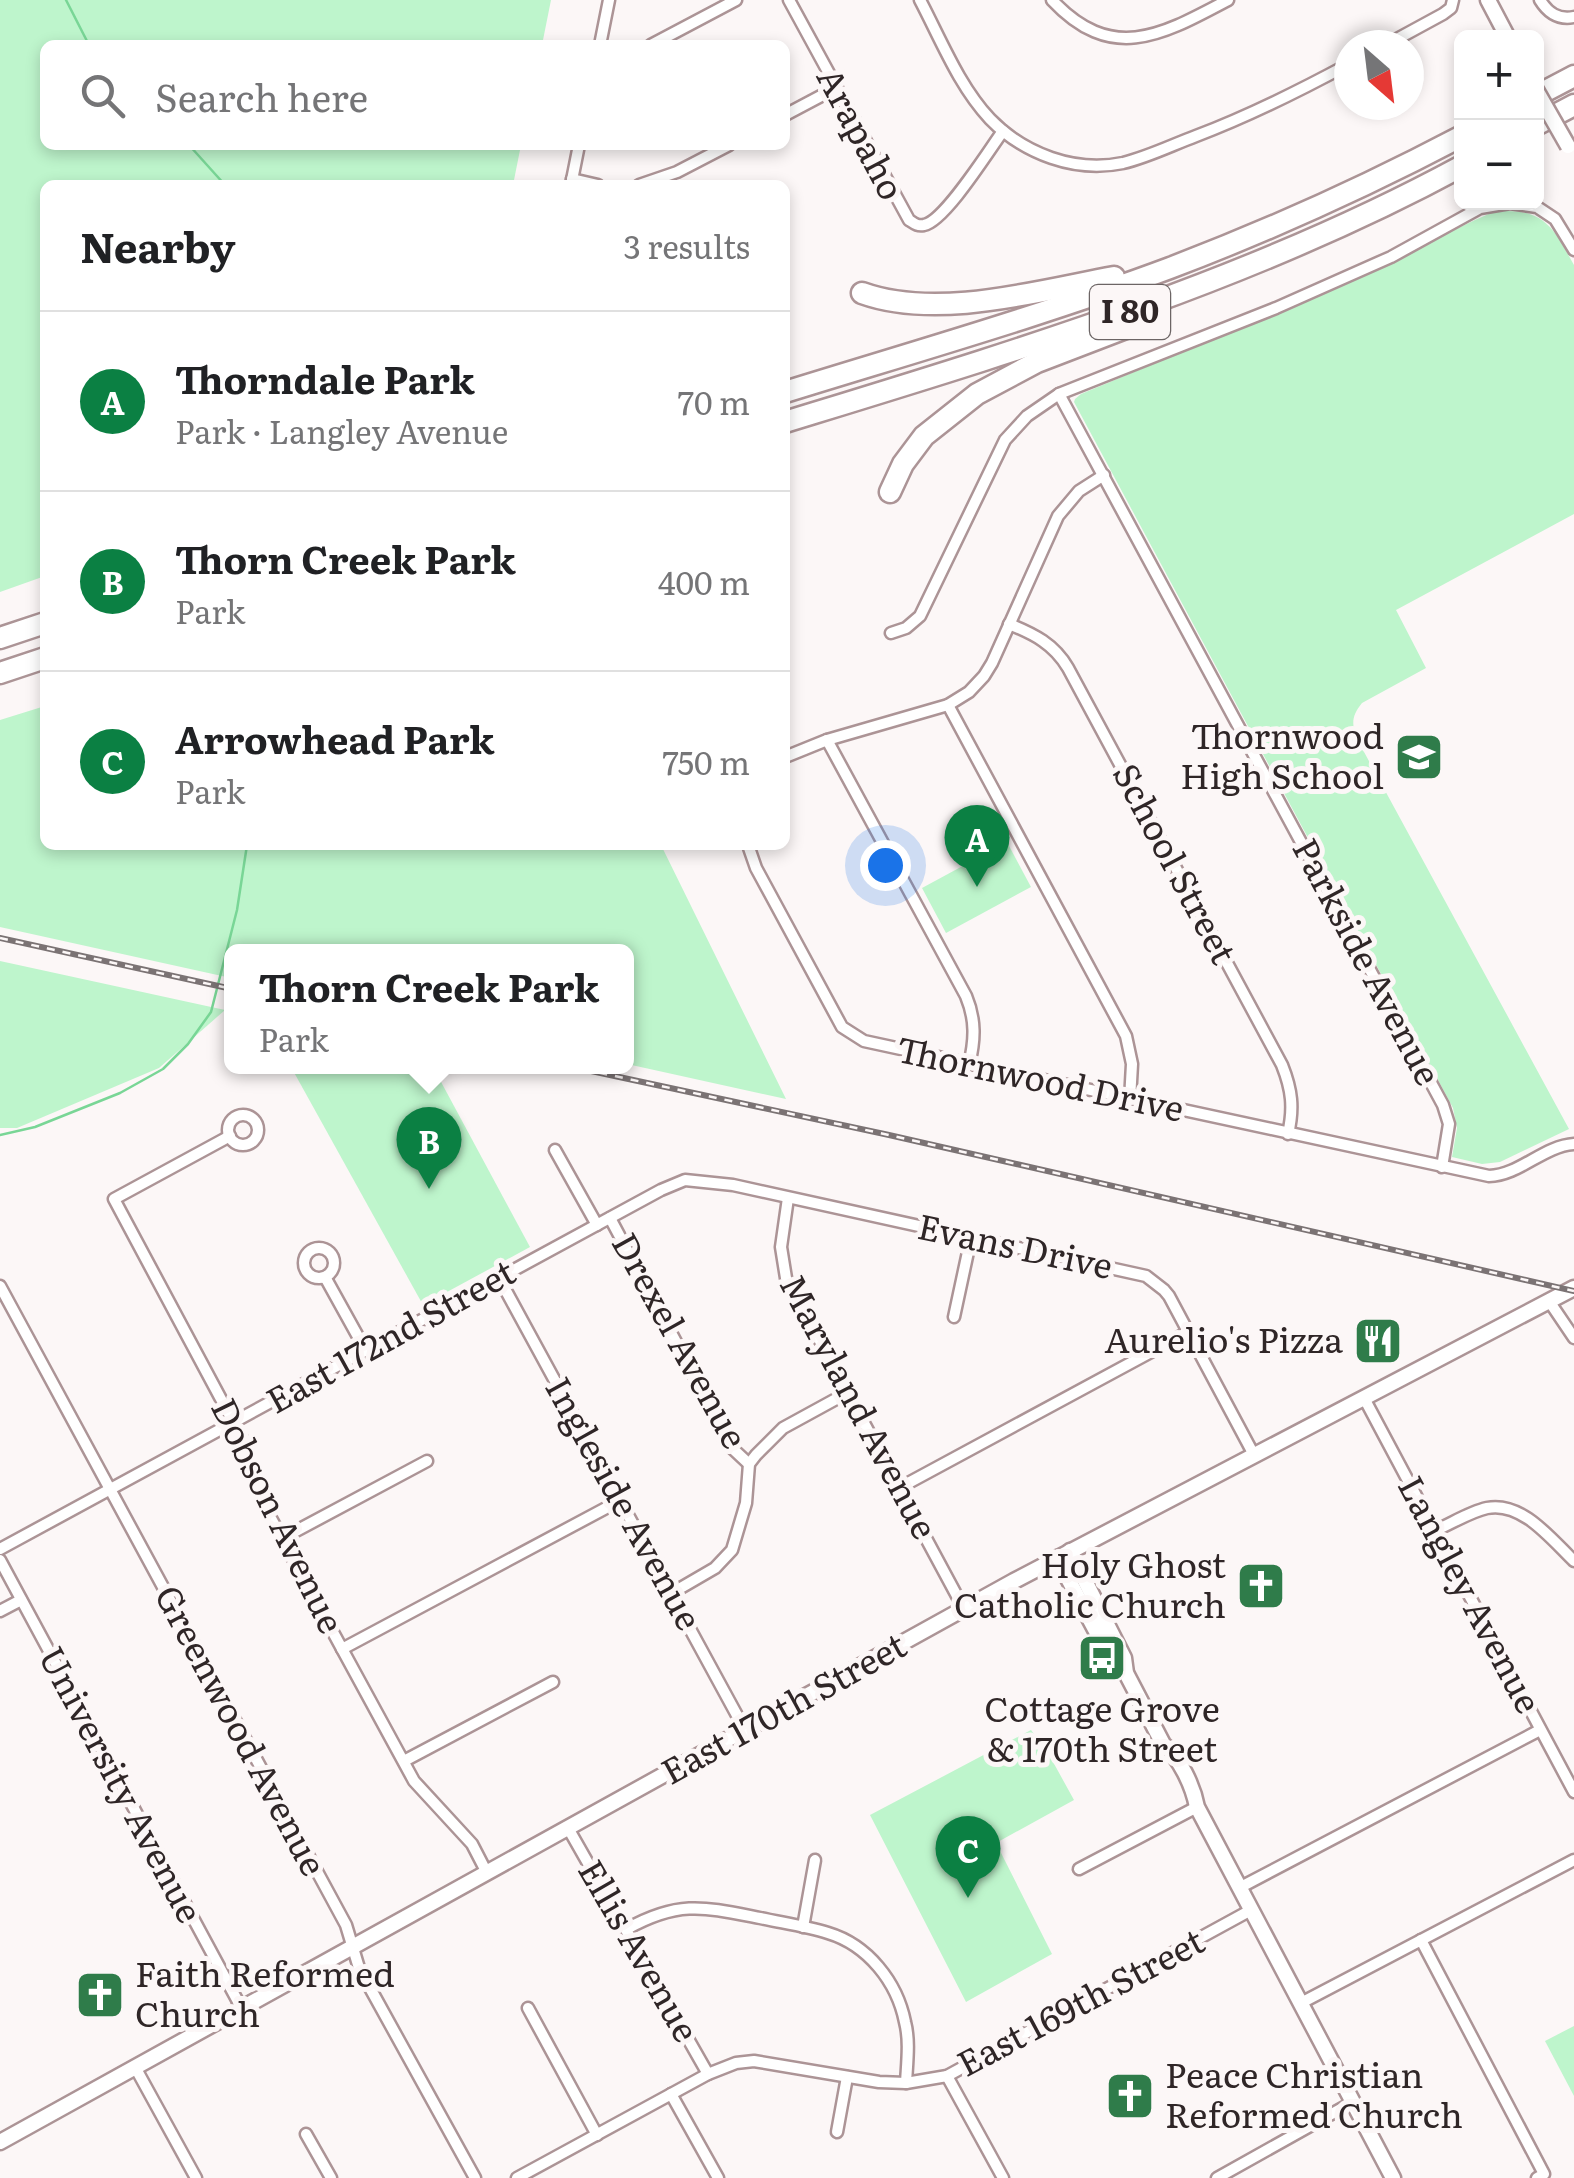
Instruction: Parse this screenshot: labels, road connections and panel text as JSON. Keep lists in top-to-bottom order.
{
  "streets": {
    "highway": ["I 80"],
    "street": [
      "Arapaho",
      "School Street",
      "Parkside Avenue",
      "Thornwood Drive",
      "Evans Drive",
      "East 172nd Street",
      "Drexel Avenue",
      "Maryland Avenue",
      "Ingleside Avenue",
      "Dobson Avenue",
      "Langley Avenue",
      "East 170th Street",
      "Greenwood Avenue",
      "University Avenue",
      "Ellis Avenue",
      "East 169th Street"
    ]
  },
  "crossings": [
    ["School Street", "Thornwood Drive"],
    ["Parkside Avenue", "Thornwood Drive"],
    ["Evans Drive", "East 172nd Street"],
    ["Evans Drive", "Maryland Avenue"],
    ["Evans Drive", "East 170th Street"],
    ["East 172nd Street", "Drexel Avenue"],
    ["East 172nd Street", "Ingleside Avenue"],
    ["East 172nd Street", "Dobson Avenue"],
    ["East 172nd Street", "Greenwood Avenue"],
    ["Maryland Avenue", "East 170th Street"],
    ["Ingleside Avenue", "East 170th Street"],
    ["Dobson Avenue", "East 170th Street"],
    ["Langley Avenue", "East 170th Street"],
    ["East 170th Street", "Greenwood Avenue"],
    ["East 170th Street", "University Avenue"],
    ["East 170th Street", "Ellis Avenue"],
    ["Ellis Avenue", "East 169th Street"]
  ],
  "places": {
    "school or university": ["Thornwood High School"],
    "restaurant": ["Aurelio's Pizza"],
    "church": ["Holy Ghost Catholic Church", "Faith Reformed Church", "Peace Christian Reformed Church"],
    "bus stop": ["Cottage Grove & 170th Street"]
  },
  "north": "bottom right",
  "page": {
    "map_buttons": ["+", "−"],
    "search": "Search here",
    "heading": ["Nearby", "3 results"],
    "list": [
      {
        "mark": "A",
        "name": "Thorndale Park",
        "note": "Park · Langley Avenue",
        "value": "70 m"
      },
      {
        "mark": "B",
        "name": "Thorn Creek Park",
        "note": "Park",
        "value": "400 m"
      },
      {
        "mark": "C",
        "name": "Arrowhead Park",
        "note": "Park",
        "value": "750 m"
      }
    ],
    "pins": ["A", "B", "C"],
    "popup": ["Thorn Creek Park", "Park"]
  }
}
